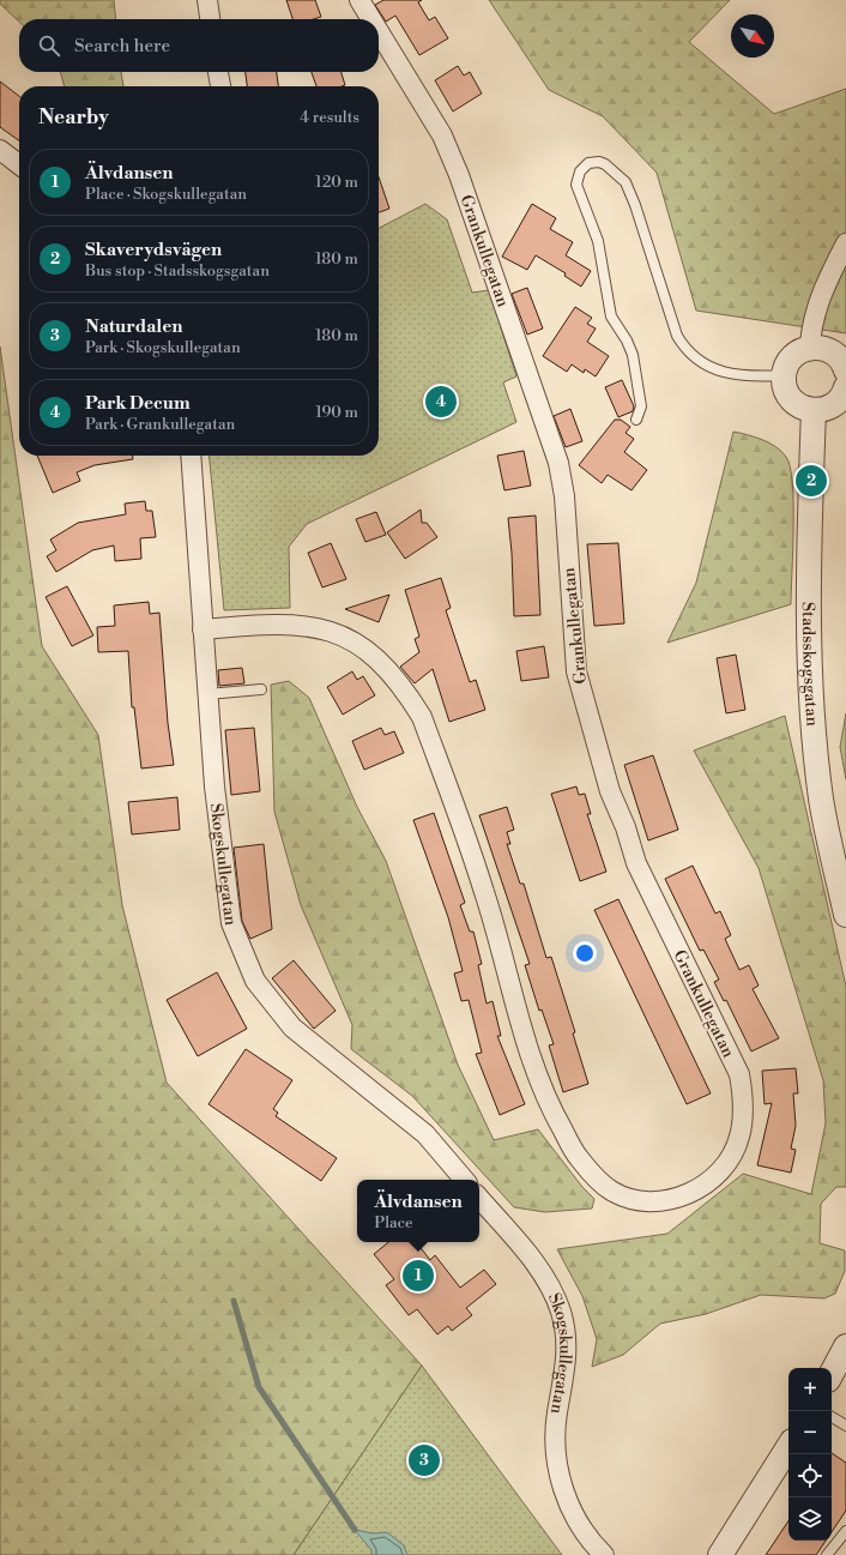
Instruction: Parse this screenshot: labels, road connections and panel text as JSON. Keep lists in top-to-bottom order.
{
  "streets": {
    "street": ["Grankullegatan", "Stadsskogsgatan", "Skogskullegatan"]
  },
  "crossings": [
    ["Grankullegatan", "Skogskullegatan"]
  ],
  "north": "bottom right",
  "page": {
    "search": "Search here",
    "heading": ["Nearby", "4 results"],
    "list": [
      {
        "mark": "1",
        "name": "Älvdansen",
        "note": "Place · Skogskullegatan",
        "value": "120 m"
      },
      {
        "mark": "2",
        "name": "Skaverydsvägen",
        "note": "Bus stop · Stadsskogsgatan",
        "value": "180 m"
      },
      {
        "mark": "3",
        "name": "Naturdalen",
        "note": "Park · Skogskullegatan",
        "value": "180 m"
      },
      {
        "mark": "4",
        "name": "Park Decum",
        "note": "Park · Grankullegatan",
        "value": "190 m"
      }
    ],
    "pins": [
      "4",
      "2",
      "1",
      "3"
    ],
    "popup": ["Älvdansen", "Place"],
    "map_buttons": ["+", "−"]
  }
}
